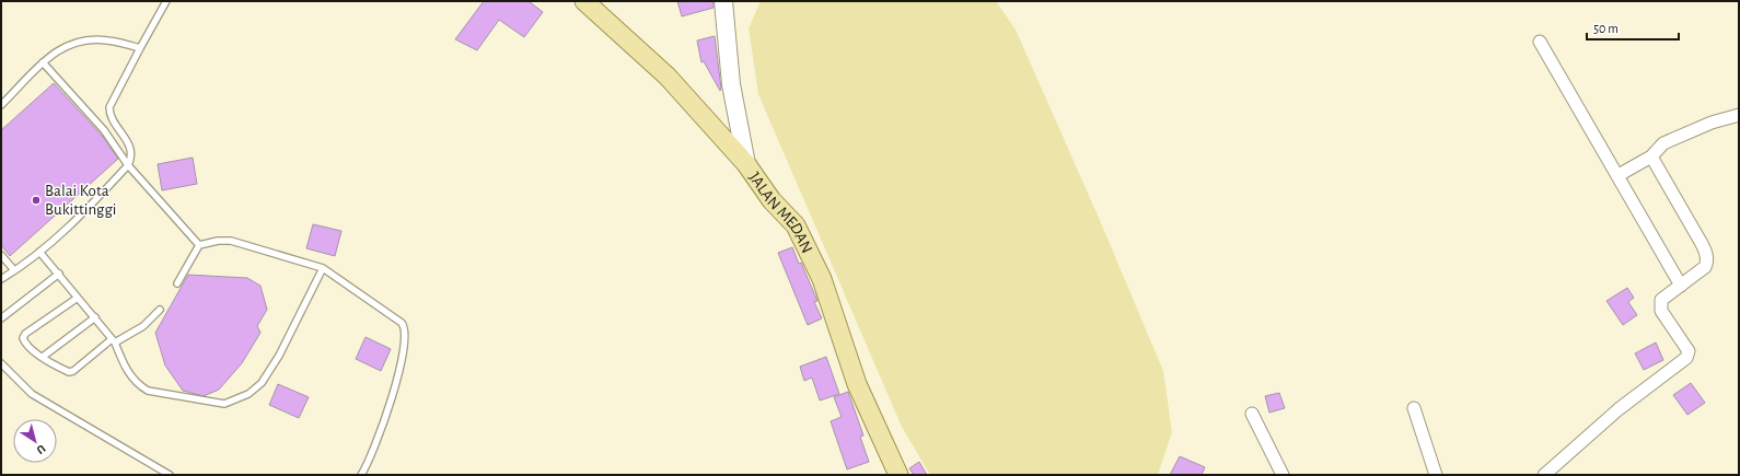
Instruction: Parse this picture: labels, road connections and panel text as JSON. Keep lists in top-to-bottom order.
{
  "streets": {
    "main road": ["JALAN MEDAN"]
  },
  "places": ["Balai Kota Bukittinggi"],
  "scale_bar": "50 m",
  "north": "bottom right"
}
